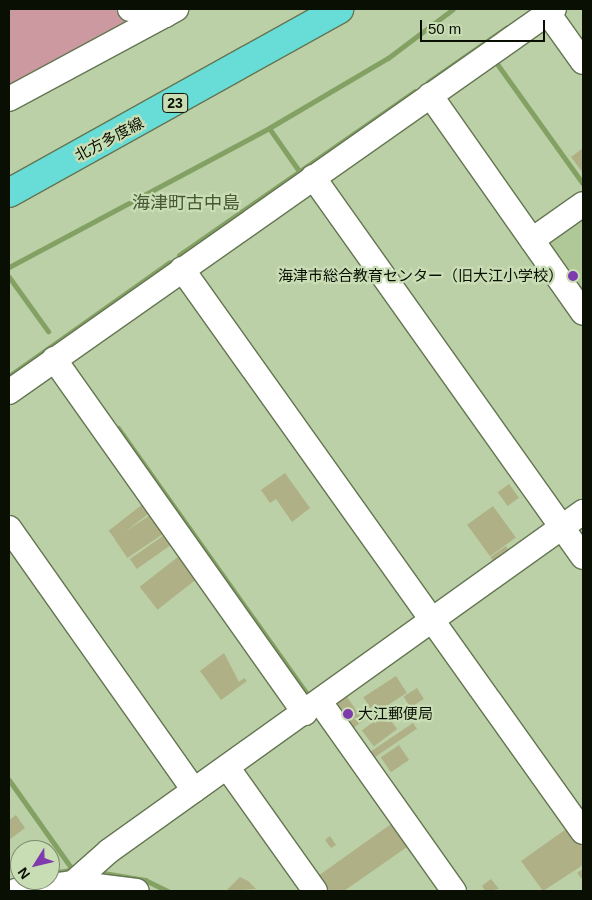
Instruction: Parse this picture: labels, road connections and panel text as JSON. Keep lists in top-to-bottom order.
{
  "streets": {
    "main road": ["23", "北方多度線"]
  },
  "districts": ["海津町古中島"],
  "places": ["海津市総合教育センター（旧大江小学校）", "大江郵便局"],
  "scale_bar": "50 m",
  "north": "bottom left"
}
